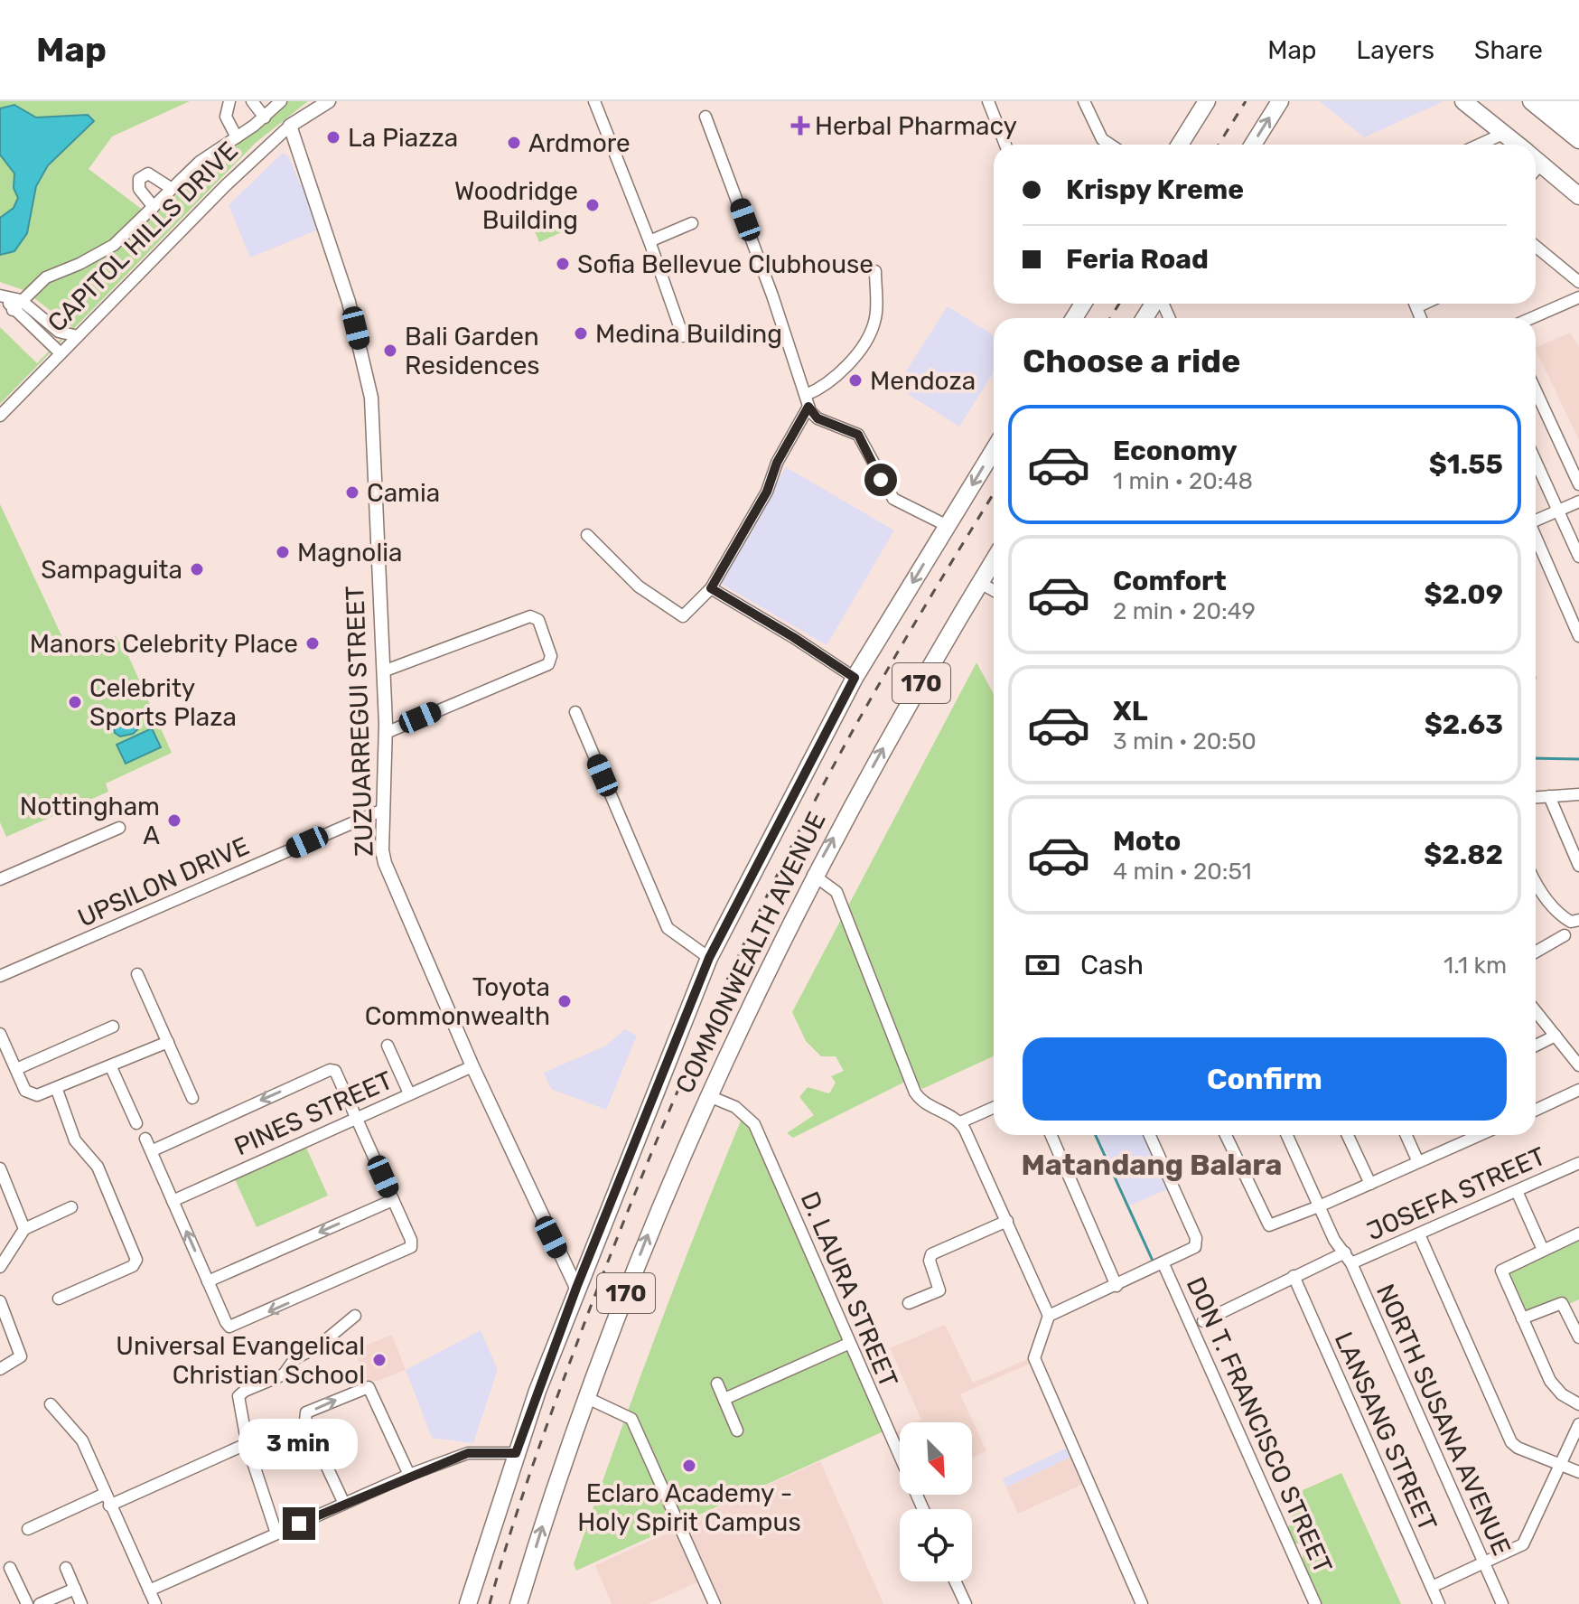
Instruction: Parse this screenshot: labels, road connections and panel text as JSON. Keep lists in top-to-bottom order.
{
  "streets": {
    "main road": ["170", "COMMONWEALTH AVENUE"],
    "street": [
      "CAPITOL HILLS DRIVE",
      "ZUZUARREGUI STREET",
      "UPSILON DRIVE",
      "PINES STREET",
      "JOSEFA STREET",
      "D. LAURA STREET",
      "NORTH SUSANA AVENUE",
      "DON T. FRANCISCO STREET",
      "LANSANG STREET"
    ]
  },
  "crossings": [
    ["CAPITOL HILLS DRIVE", "ZUZUARREGUI STREET"],
    ["ZUZUARREGUI STREET", "UPSILON DRIVE"],
    ["ZUZUARREGUI STREET", "COMMONWEALTH AVENUE"],
    ["ZUZUARREGUI STREET", "PINES STREET"],
    ["COMMONWEALTH AVENUE", "D. LAURA STREET"],
    ["JOSEFA STREET", "NORTH SUSANA AVENUE"]
  ],
  "districts": ["Matandang Balara"],
  "places": {
    "health": ["Herbal Pharmacy"],
    "other": [
      "La Piazza",
      "Ardmore",
      "Woodridge Building",
      "Sofia Bellevue Clubhouse",
      "Medina Building",
      "Bali Garden Residences",
      "Mendoza",
      "Camia",
      "Magnolia",
      "Sampaguita",
      "Manors Celebrity Place",
      "Celebrity Sports Plaza",
      "Nottingham A",
      "Toyota Commonwealth",
      "Universal Evangelical Christian School",
      "Eclaro Academy - Holy Spirit Campus"
    ]
  },
  "north": "bottom right",
  "page": {
    "header": "Map",
    "nav": ["Map", "Layers", "Share"],
    "banner": ["Krispy Kreme", "Feria Road"],
    "heading": "Choose a ride",
    "list": [
      {
        "name": "Economy",
        "note": "1 min · 20:48",
        "value": "$1.55"
      },
      {
        "name": "Comfort",
        "note": "2 min · 20:49",
        "value": "$2.09"
      },
      {
        "name": "XL",
        "note": "3 min · 20:50",
        "value": "$2.63"
      },
      {
        "name": "Moto",
        "note": "4 min · 20:51",
        "value": "$2.82"
      }
    ],
    "pay": ["Cash", "1.1 km"],
    "buttons": "Confirm",
    "bubble": "3 min"
  }
}
